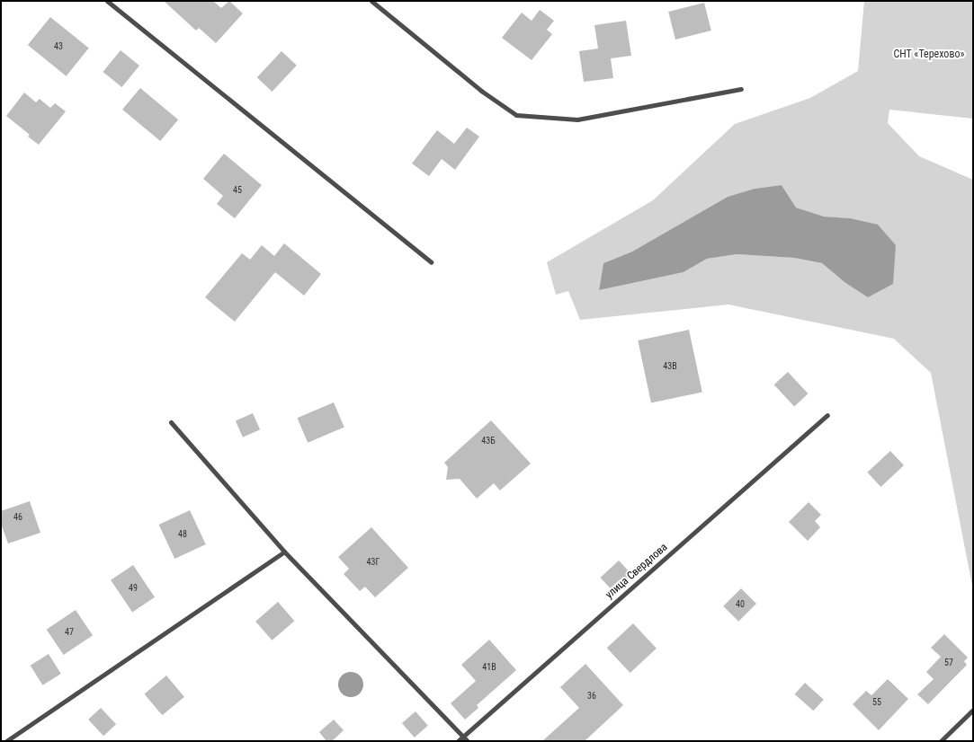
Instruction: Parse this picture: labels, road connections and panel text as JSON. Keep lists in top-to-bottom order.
{
  "streets": {
    "street": ["улица Свердлова"]
  },
  "parks": ["СНТ «Терехово»"],
  "house_numbers": [
    "43",
    "45",
    "43В",
    "43Б",
    "46",
    "48",
    "43Г",
    "49",
    "40",
    "47",
    "57",
    "41В",
    "36",
    "55"
  ]
}
